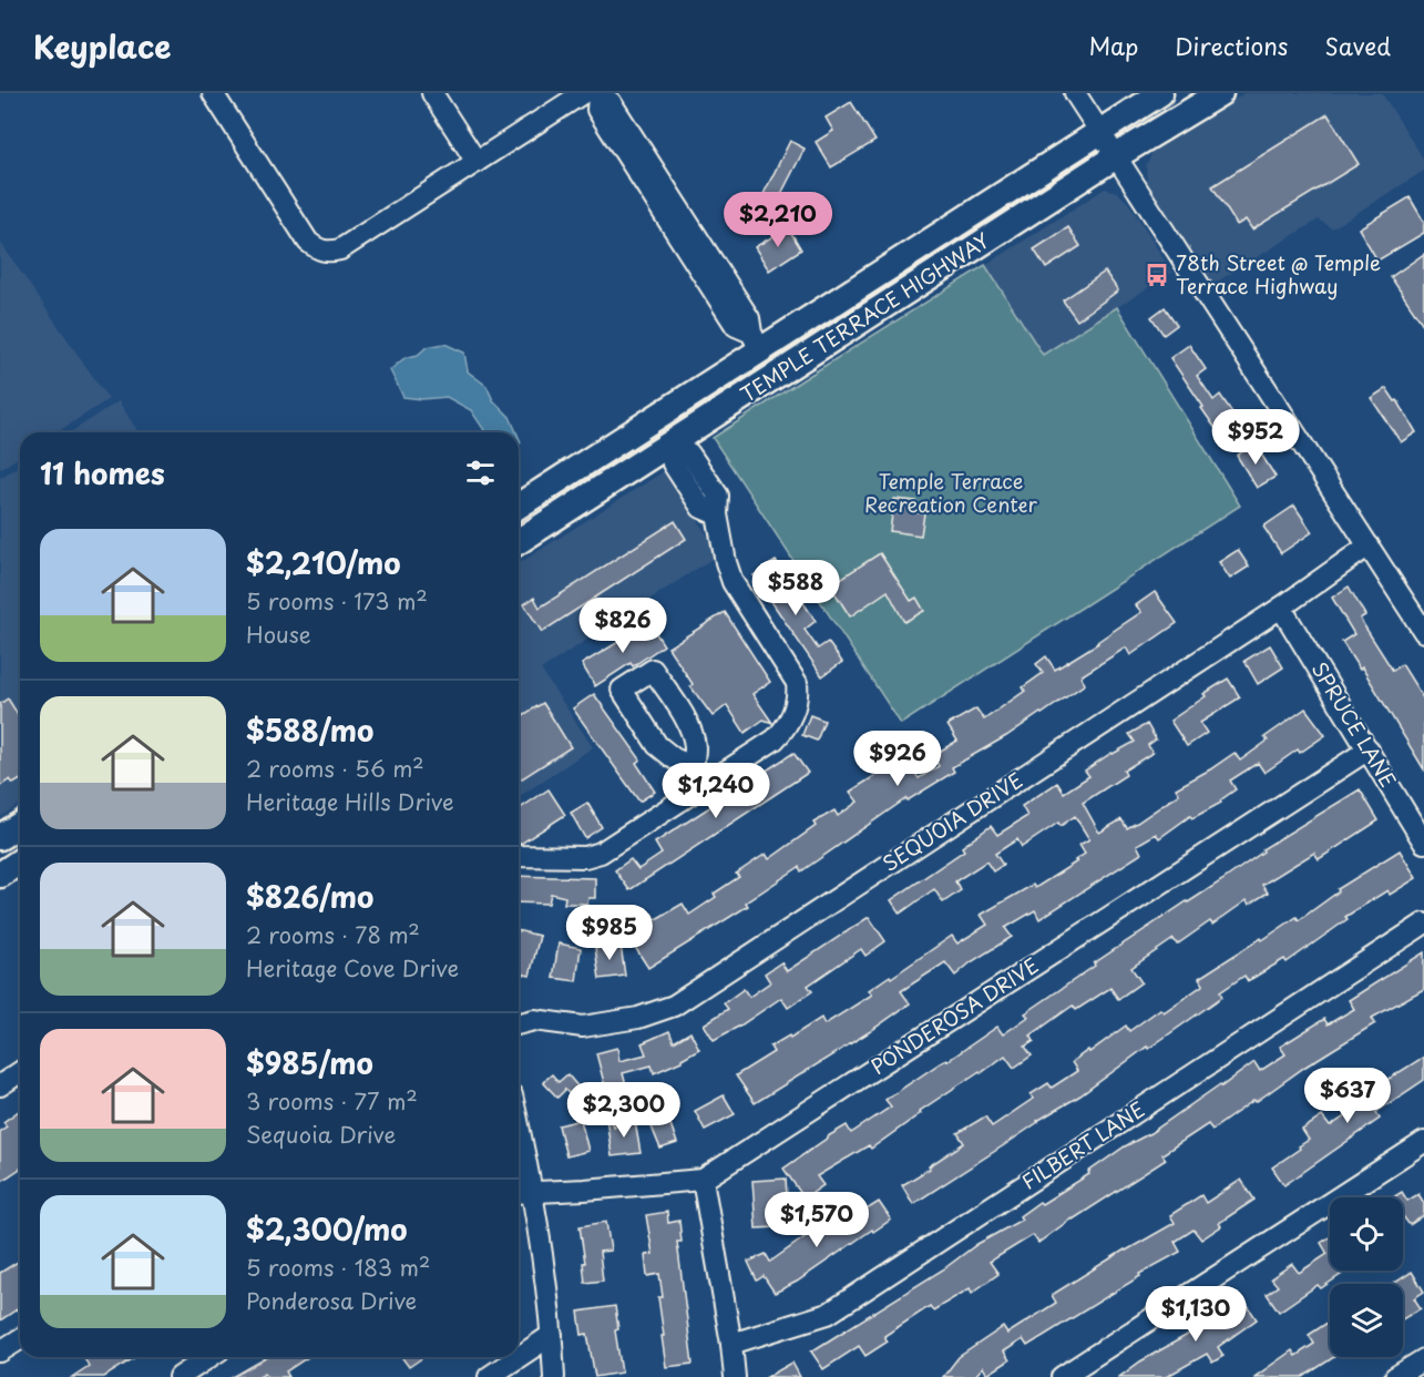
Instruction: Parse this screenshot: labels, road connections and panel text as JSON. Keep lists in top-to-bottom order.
{
  "streets": {
    "main road": ["TEMPLE TERRACE HIGHWAY"],
    "street": [
      "SPRUCE LANE",
      "SEQUOIA DRIVE",
      "PONDEROSA DRIVE",
      "FILBERT LANE"
    ]
  },
  "crossings": [
    ["SPRUCE LANE", "SEQUOIA DRIVE"],
    ["SPRUCE LANE", "PONDEROSA DRIVE"]
  ],
  "parks": ["Temple Terrace Recreation Center"],
  "places": {
    "bus stop": ["78th Street @ Temple Terrace Highway"]
  },
  "page": {
    "header": "Keyplace",
    "nav": ["Map", "Directions", "Saved"],
    "price": [
      "$2,210",
      "$952",
      "$588",
      "$826",
      "$926",
      "$1,240",
      "$985",
      "$637",
      "$2,300",
      "$1,570",
      "$1,130"
    ],
    "heading": "11 homes",
    "list": [
      {
        "name": "$2,210/mo",
        "note": "5 rooms · 173 m² · House"
      },
      {
        "name": "$588/mo",
        "note": "2 rooms · 56 m² · Heritage Hills Drive"
      },
      {
        "name": "$826/mo",
        "note": "2 rooms · 78 m² · Heritage Cove Drive"
      },
      {
        "name": "$985/mo",
        "note": "3 rooms · 77 m² · Sequoia Drive"
      },
      {
        "name": "$2,300/mo",
        "note": "5 rooms · 183 m² · Ponderosa Drive"
      }
    ]
  }
}
